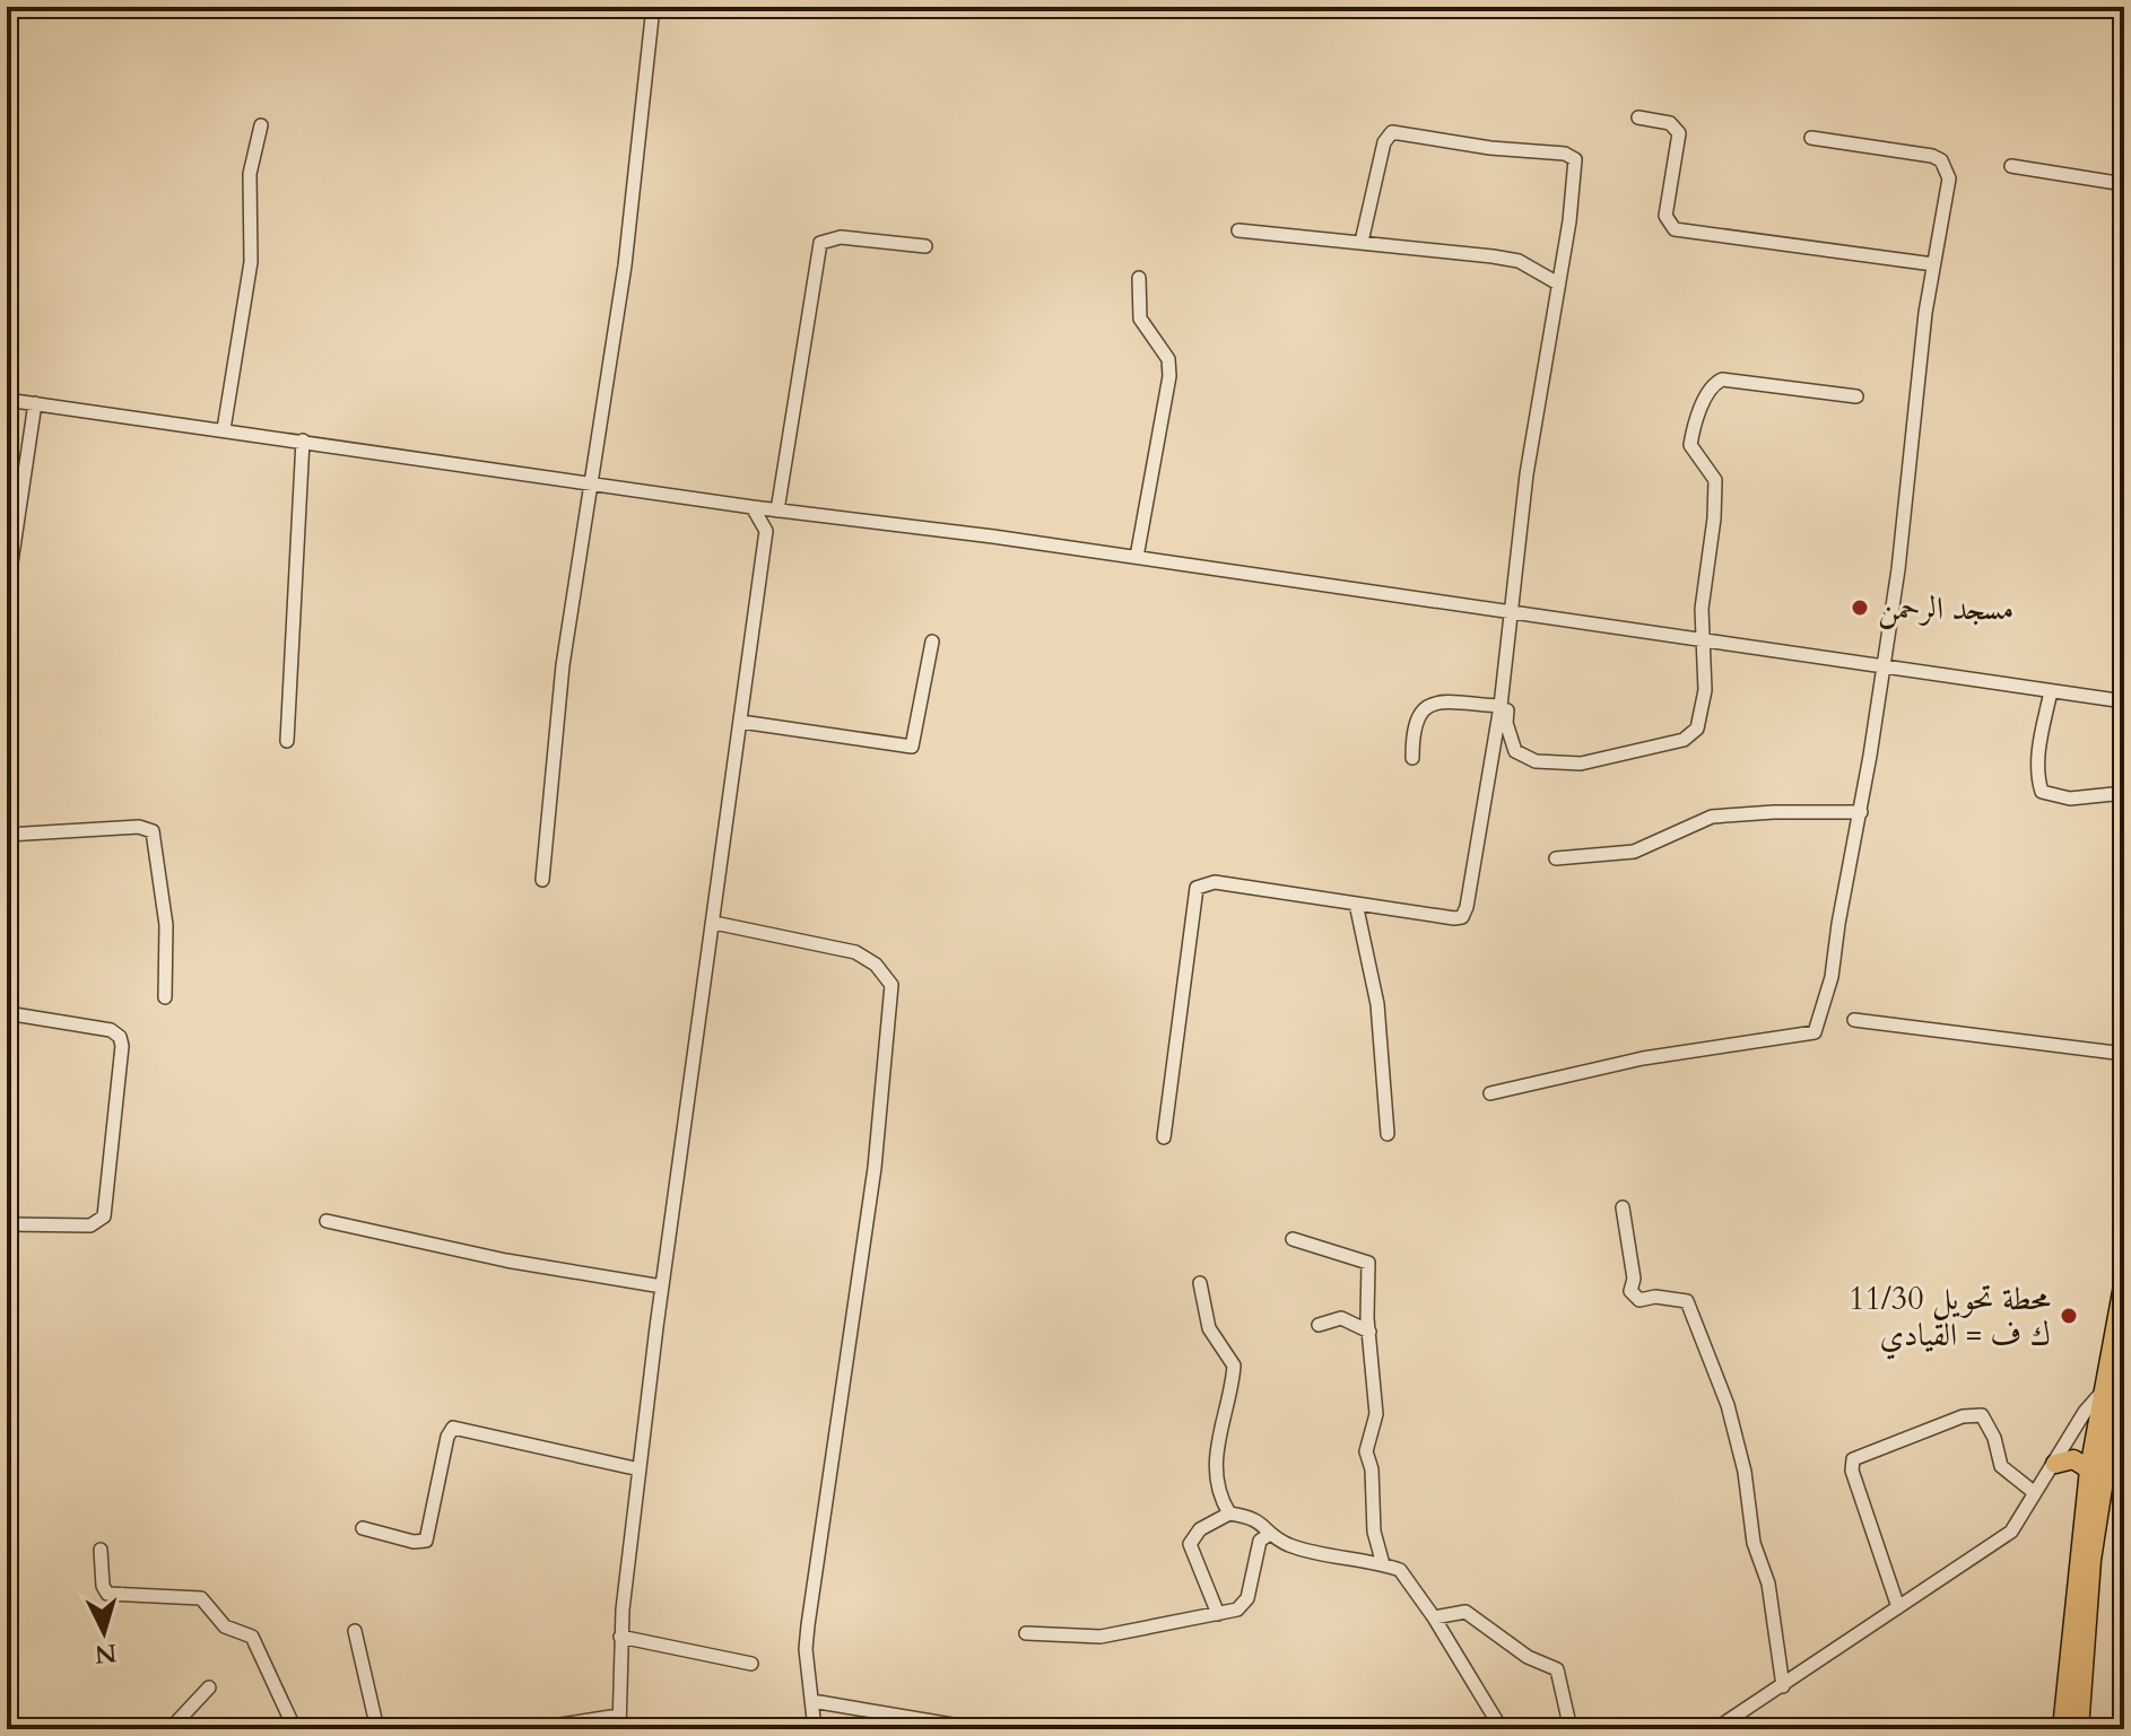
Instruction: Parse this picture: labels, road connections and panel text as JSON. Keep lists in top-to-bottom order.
{
  "places": ["مسجد الرحمن", "محطة تحويل 11/30 ك ف = القيادي"],
  "north": "bottom"
}
